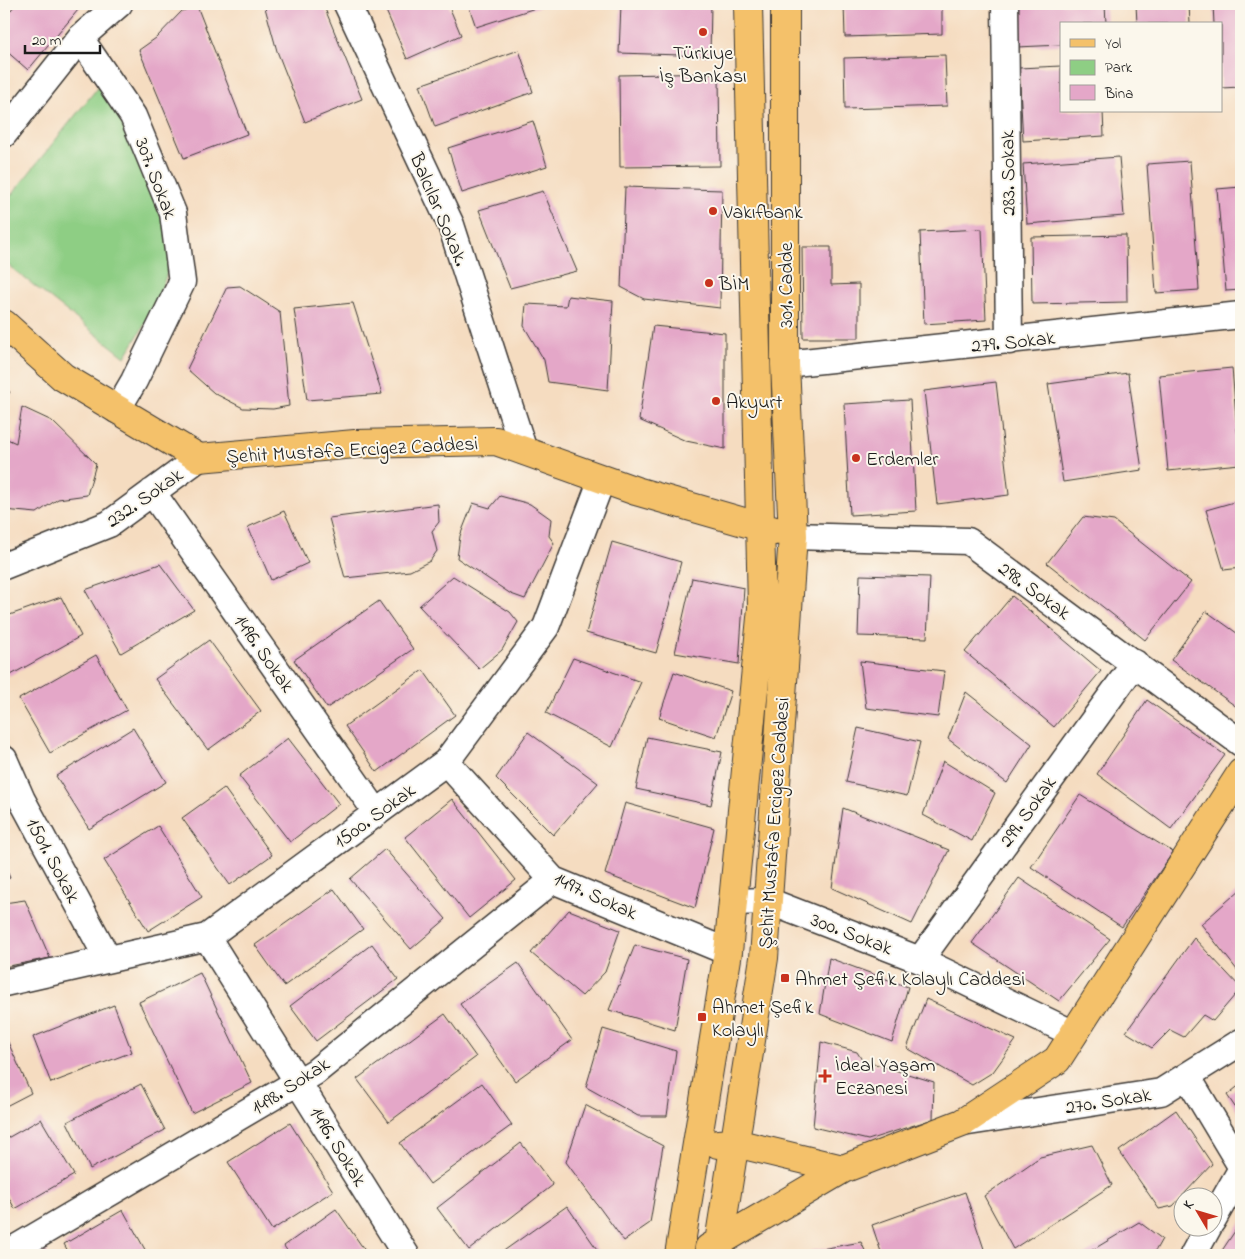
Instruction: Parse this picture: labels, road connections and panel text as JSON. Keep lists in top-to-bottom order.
{
  "streets": {
    "main road": ["301. Cadde", "Şehit Mustafa Ercigez Caddesi"],
    "street": [
      "283. Sokak",
      "307. Sokak",
      "Balcılar Sokak.",
      "279. Sokak",
      "232. Sokak",
      "298. Sokak",
      "1496. Sokak",
      "299. Sokak",
      "1500. Sokak",
      "1501. Sokak",
      "1497. Sokak",
      "300. Sokak",
      "1498. Sokak",
      "270. Sokak"
    ]
  },
  "crossings": [
    ["283. Sokak", "279. Sokak"],
    ["307. Sokak", "Şehit Mustafa Ercigez Caddesi"],
    ["Balcılar Sokak.", "Şehit Mustafa Ercigez Caddesi"],
    ["301. Cadde", "279. Sokak"],
    ["301. Cadde", "Şehit Mustafa Ercigez Caddesi"],
    ["301. Cadde", "298. Sokak"],
    ["Şehit Mustafa Ercigez Caddesi", "232. Sokak"],
    ["Şehit Mustafa Ercigez Caddesi", "298. Sokak"],
    ["Şehit Mustafa Ercigez Caddesi", "1500. Sokak"],
    ["Şehit Mustafa Ercigez Caddesi", "1497. Sokak"],
    ["Şehit Mustafa Ercigez Caddesi", "300. Sokak"],
    ["232. Sokak", "1496. Sokak"],
    ["298. Sokak", "299. Sokak"],
    ["1496. Sokak", "1500. Sokak"],
    ["1496. Sokak", "1498. Sokak"],
    ["299. Sokak", "300. Sokak"],
    ["1500. Sokak", "1501. Sokak"],
    ["1500. Sokak", "1497. Sokak"],
    ["1497. Sokak", "1498. Sokak"]
  ],
  "places": {
    "other": [
      "Türkiye İş Bankası",
      "Vakıfbank",
      "BİM",
      "Akyurt",
      "Erdemler"
    ],
    "transit": ["Ahmet Şefik Kolaylı Caddesi", "Ahmet Şefik Kolaylı"],
    "health": ["İdeal Yaşam Eczanesi"]
  },
  "legend": ["Yol", "Park", "Bina"],
  "scale_bar": "20 m",
  "north": "top left"
}
